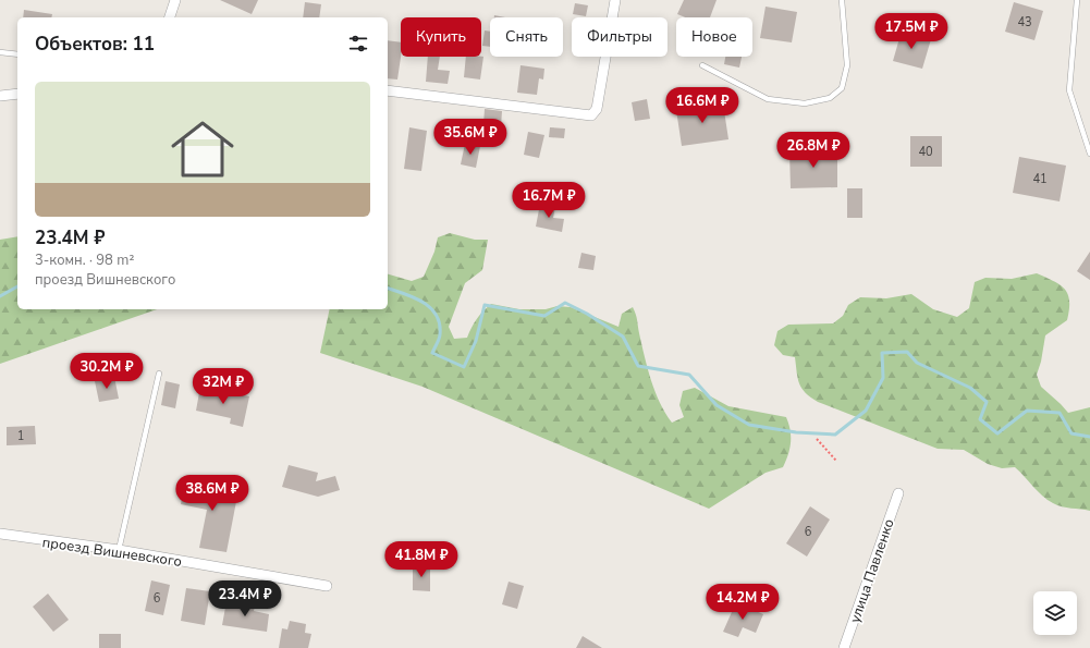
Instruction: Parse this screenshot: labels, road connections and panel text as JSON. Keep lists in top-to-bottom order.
{
  "streets": {
    "street": ["проезд Вишневского", "улица Павленко"]
  },
  "house_numbers": [
    "43",
    "40",
    "41",
    "1",
    "6",
    "6"
  ],
  "page": {
    "price": [
      "17.5M ₽",
      "16.6M ₽",
      "35.6M ₽",
      "26.8M ₽",
      "16.7M ₽",
      "30.2M ₽",
      "32M ₽",
      "38.6M ₽",
      "41.8M ₽",
      "23.4M ₽",
      "14.2M ₽"
    ],
    "chip": [
      "Купить",
      "Снять",
      "Фильтры",
      "Новое"
    ],
    "heading": "Объектов: 11",
    "list": [
      {
        "name": "23.4M ₽",
        "note": "3-комн. · 98 m² · проезд Вишневского"
      }
    ]
  }
}
